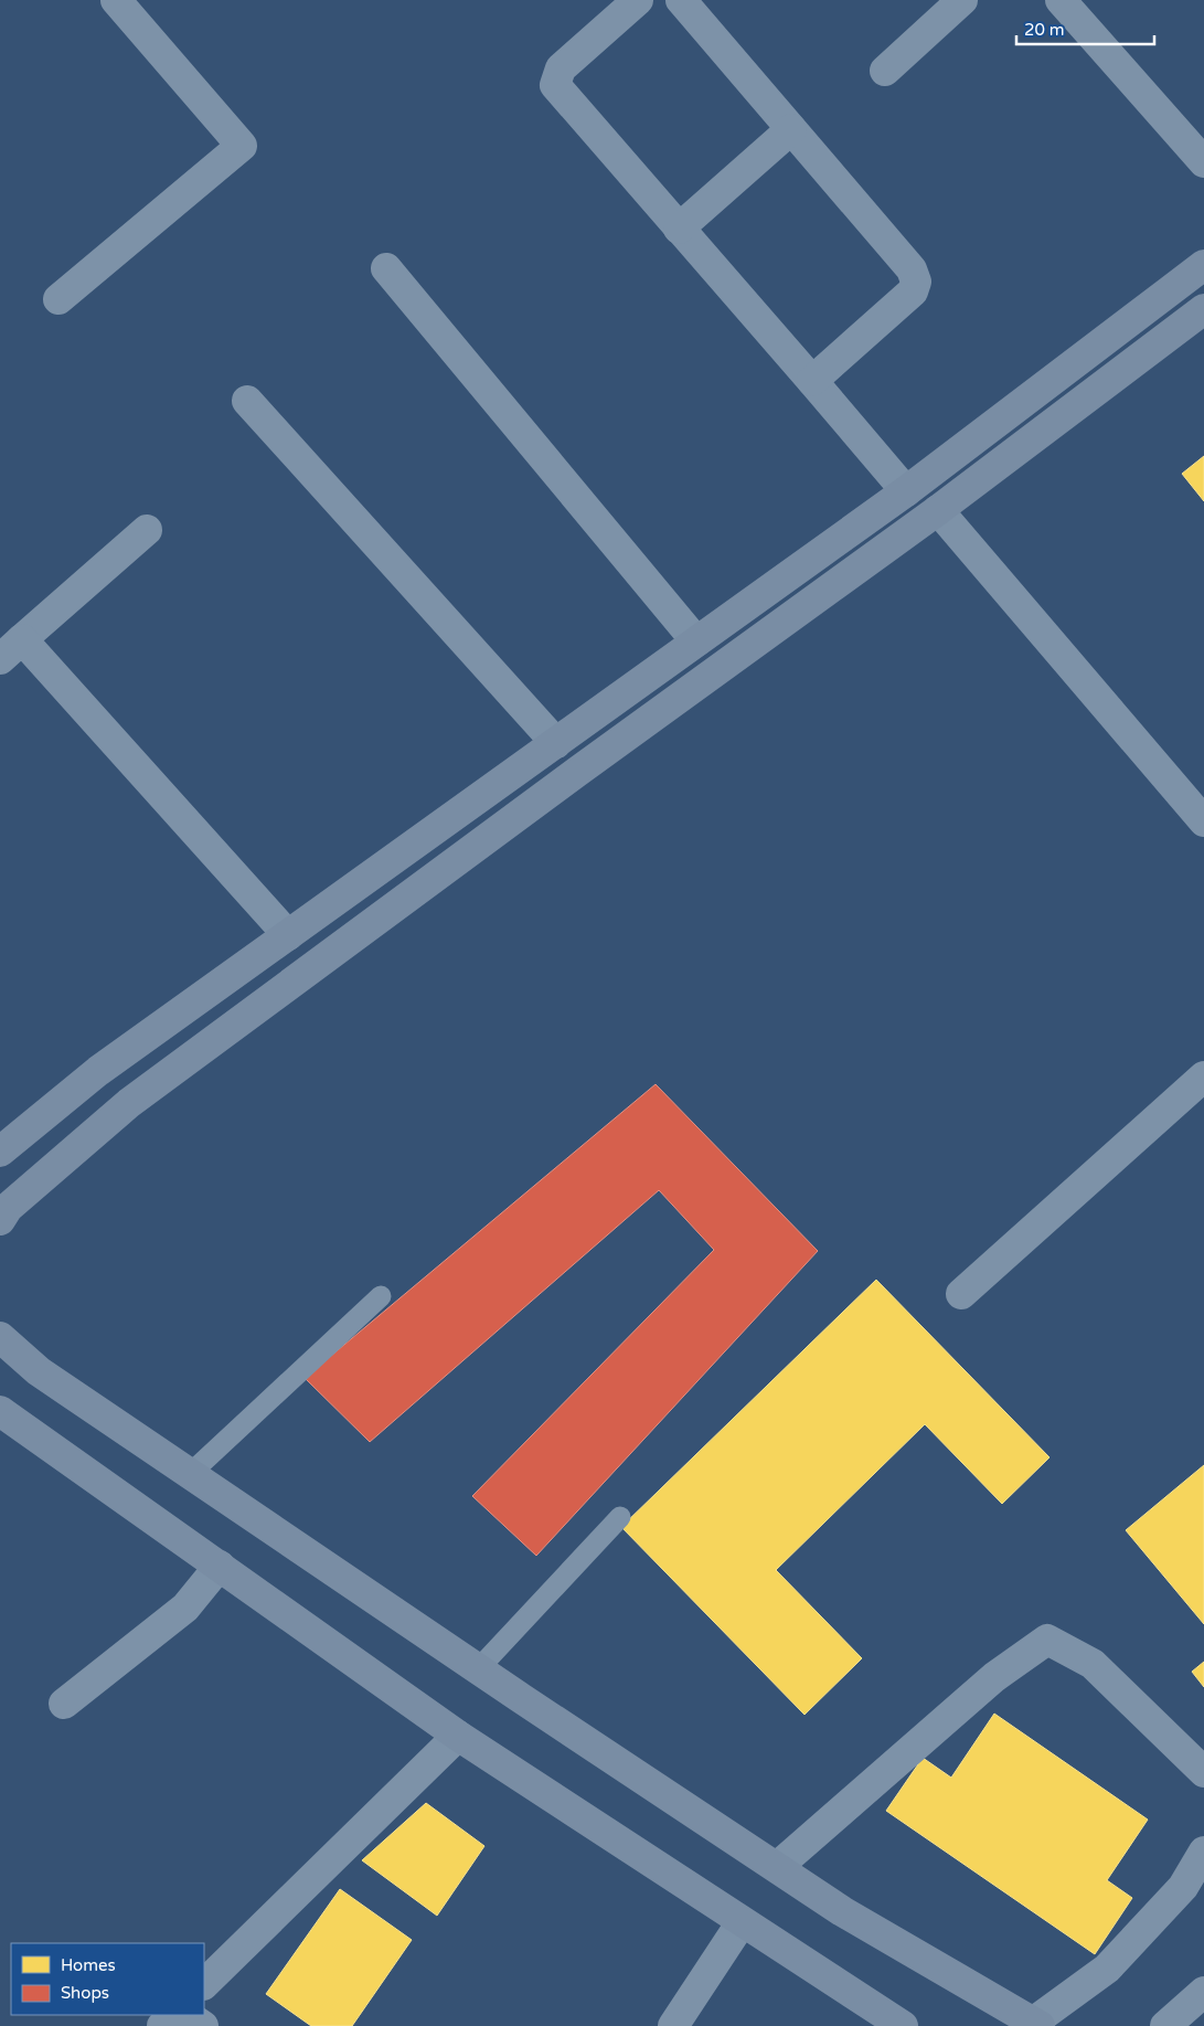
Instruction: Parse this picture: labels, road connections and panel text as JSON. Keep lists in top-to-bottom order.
{
  "legend": ["Homes", "Shops"],
  "scale_bar": "20 m"
}
